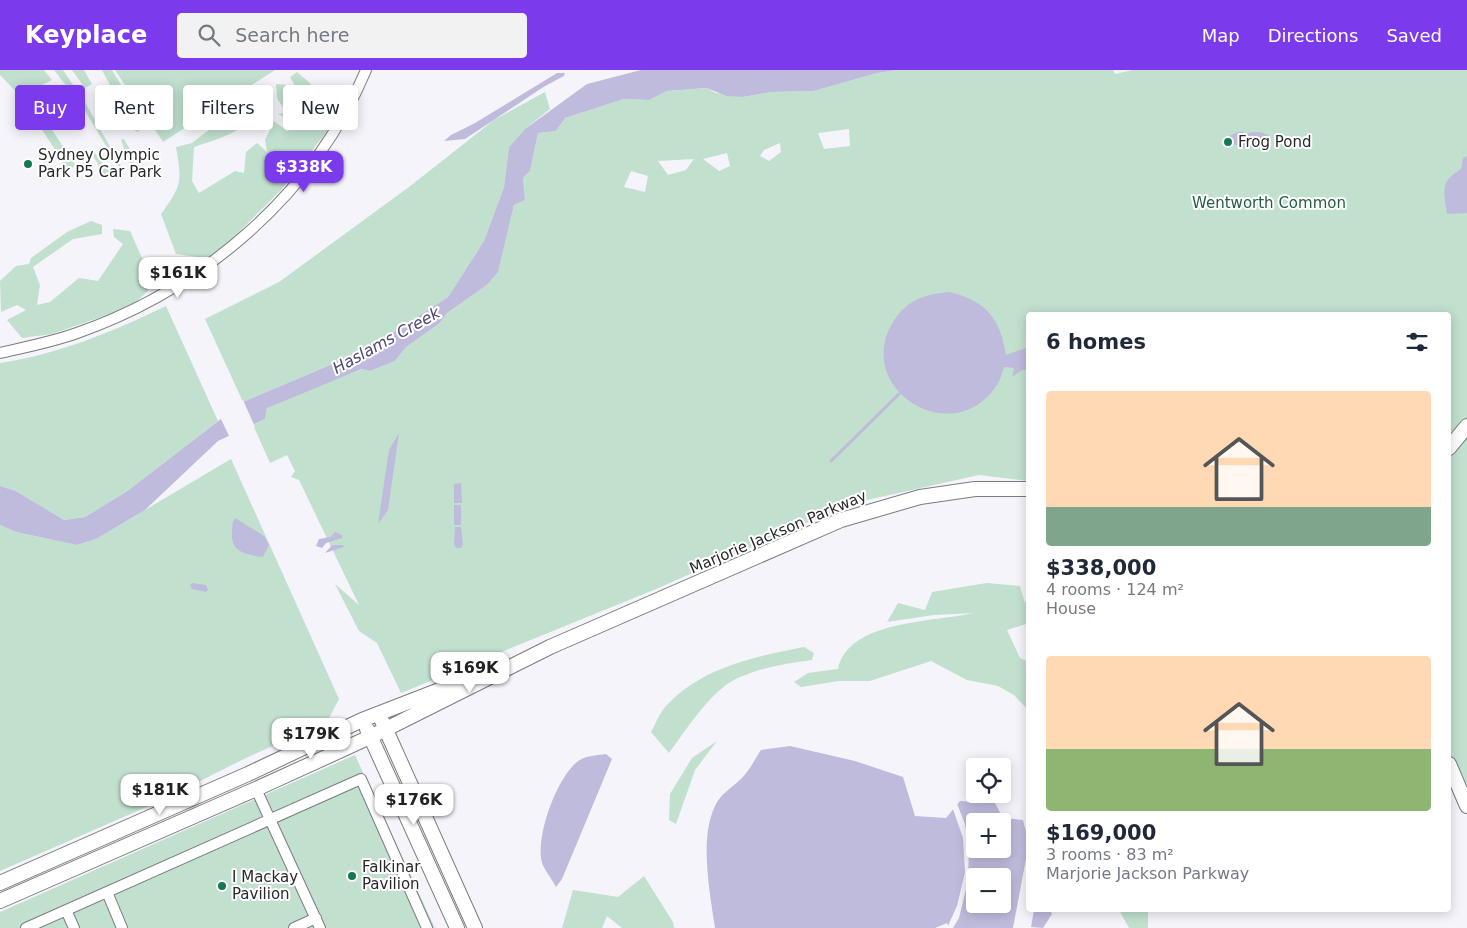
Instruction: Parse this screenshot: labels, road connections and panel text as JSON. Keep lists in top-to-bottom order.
{
  "streets": {
    "main road": ["Marjorie Jackson Parkway"]
  },
  "water": ["Haslams Creek"],
  "parks": ["Wentworth Common"],
  "places": [
    "Frog Pond",
    "Sydney Olympic Park P5 Car Park",
    "Falkinar Pavilion",
    "I Mackay Pavilion"
  ],
  "page": {
    "header": "Keyplace",
    "search": "Search here",
    "nav": ["Map", "Directions", "Saved"],
    "chip": [
      "Buy",
      "Rent",
      "Filters",
      "New"
    ],
    "price": [
      "$338K",
      "$161K",
      "$169K",
      "$179K",
      "$181K",
      "$176K"
    ],
    "heading": "6 homes",
    "list": [
      {
        "name": "$338,000",
        "note": "4 rooms · 124 m² · House"
      },
      {
        "name": "$169,000",
        "note": "3 rooms · 83 m² · Marjorie Jackson Parkway"
      }
    ],
    "map_buttons": ["+", "−"]
  }
}
